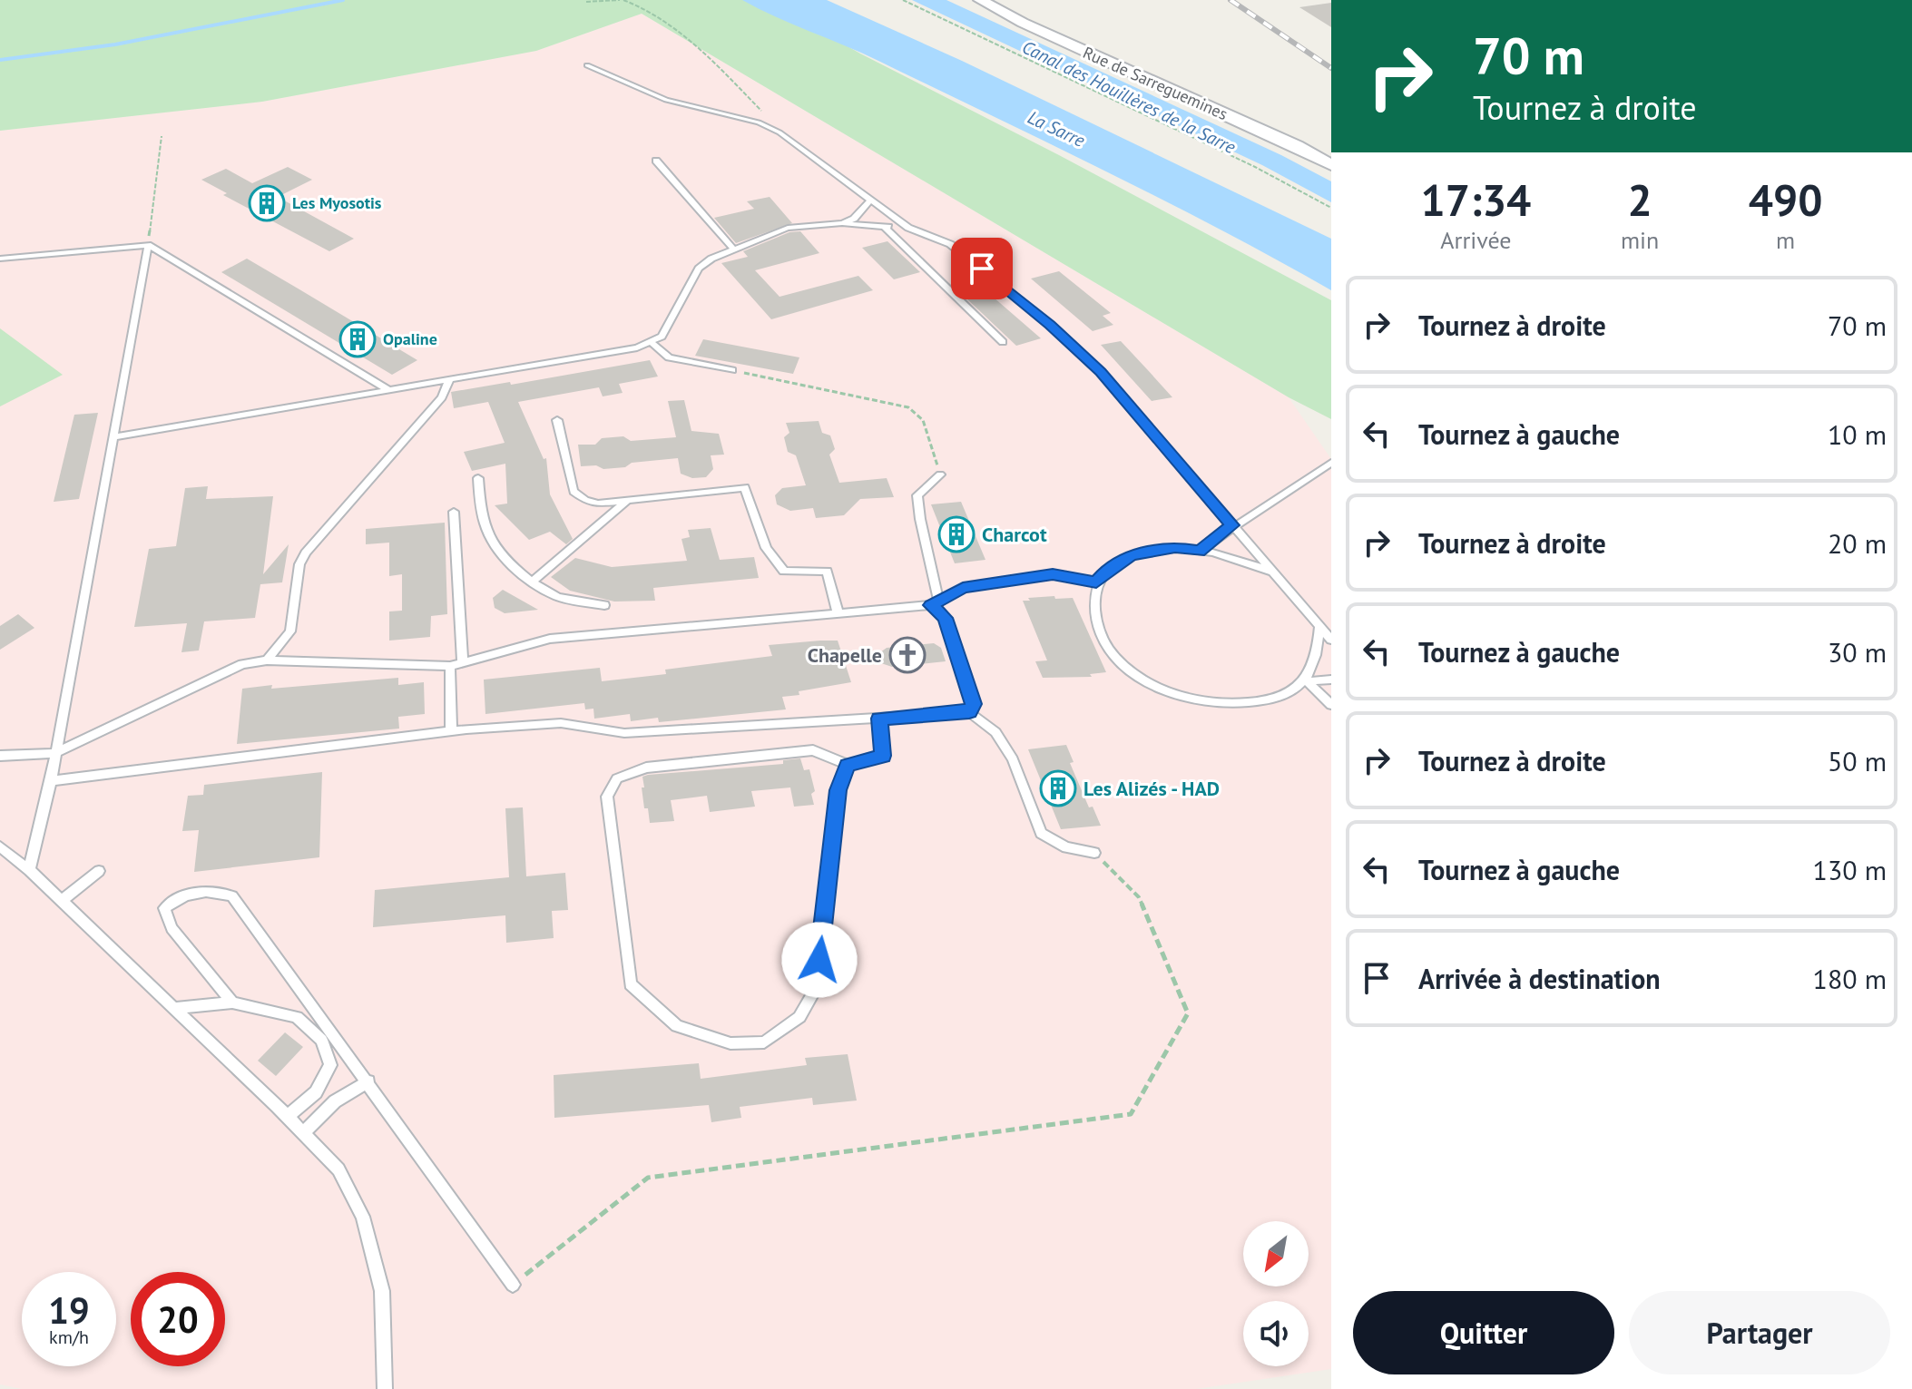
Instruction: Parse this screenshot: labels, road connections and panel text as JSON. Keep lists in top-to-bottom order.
{
  "streets": {
    "street": ["Rue de Sarreguemines"]
  },
  "water": ["Canal des Houillères de la Sarre", "La Sarre"],
  "places": {
    "building": [
      "Les Myosotis",
      "Opaline",
      "Charcot",
      "Les Alizés - HAD"
    ],
    "church": ["Chapelle"]
  },
  "north": "bottom left",
  "page": {
    "turn": ["70 m", "Tournez à droite"],
    "eta": [
      "17:34",
      "Arrivée",
      "2",
      "min",
      "490",
      "m"
    ],
    "list": [
      {
        "name": "Tournez à droite",
        "value": "70 m"
      },
      {
        "name": "Tournez à gauche",
        "value": "10 m"
      },
      {
        "name": "Tournez à droite",
        "value": "20 m"
      },
      {
        "name": "Tournez à gauche",
        "value": "30 m"
      },
      {
        "name": "Tournez à droite",
        "value": "50 m"
      },
      {
        "name": "Tournez à gauche",
        "value": "130 m"
      },
      {
        "name": "Arrivée à destination",
        "value": "180 m"
      }
    ],
    "speed": "19 km/h",
    "limit": "20",
    "buttons": ["Quitter", "Partager"]
  }
}
